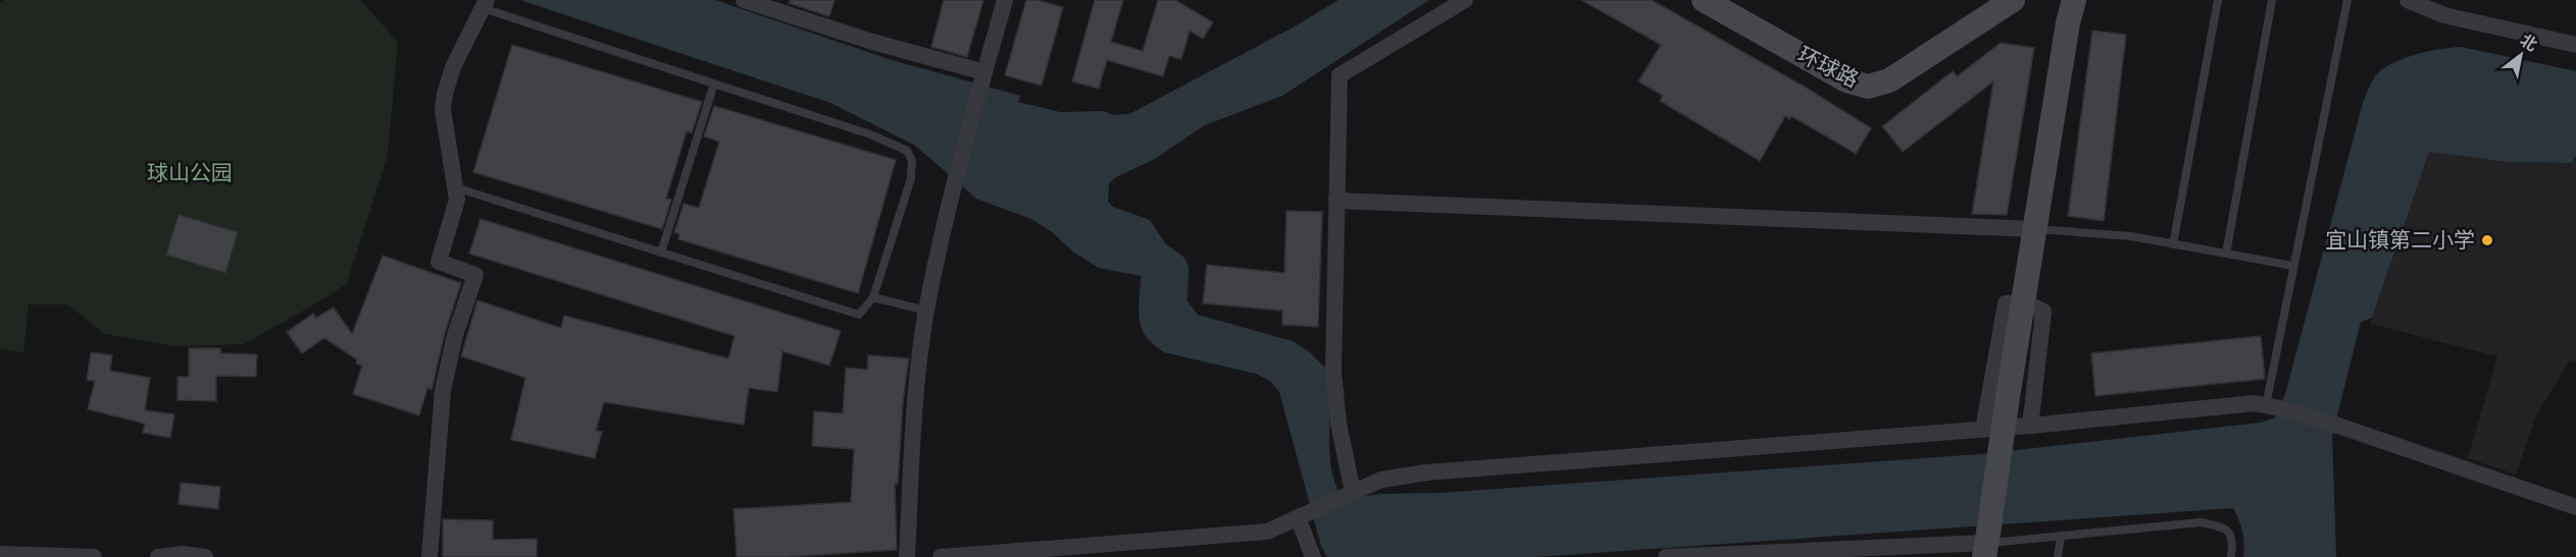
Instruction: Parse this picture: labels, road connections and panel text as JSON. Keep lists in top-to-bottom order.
{
  "streets": {
    "main road": ["环球路"]
  },
  "parks": ["球山公园"],
  "places": ["宜山镇第二小学"],
  "north": "top right"
}
